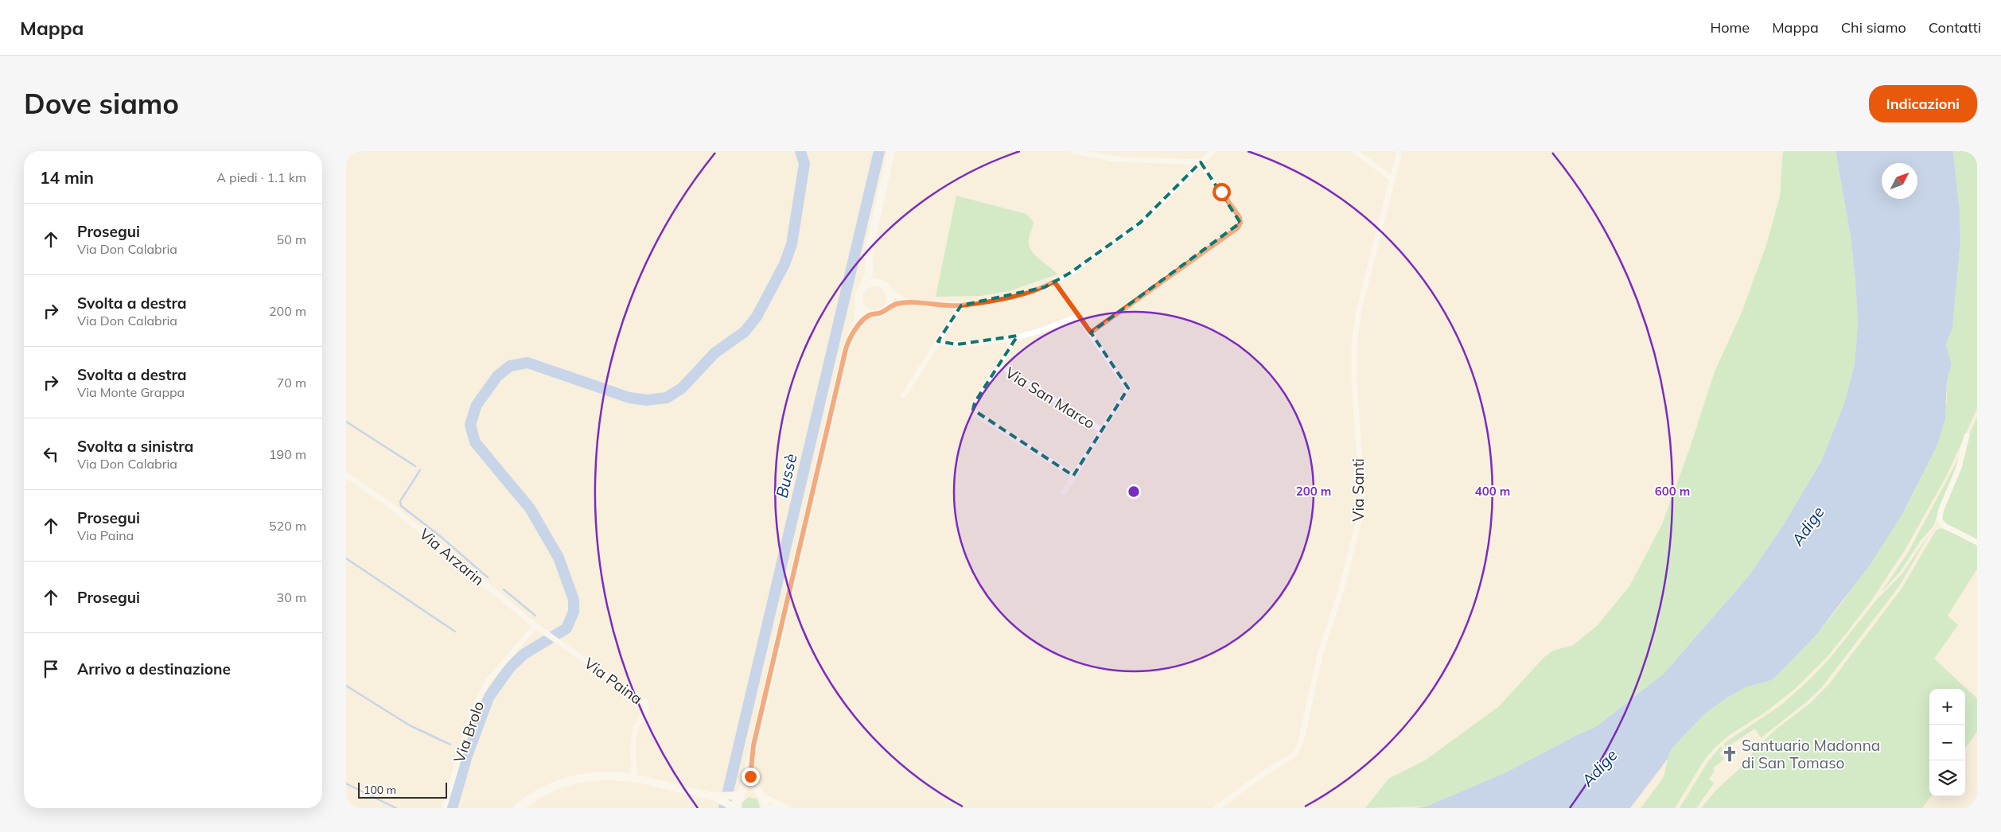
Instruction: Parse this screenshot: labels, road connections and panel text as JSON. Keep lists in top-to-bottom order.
{
  "streets": {
    "street": [
      "Via San Marco",
      "Via Santi",
      "Via Arzarin",
      "Via Paina",
      "Via Brolo"
    ]
  },
  "crossings": [
    ["Via Arzarin", "Via Paina"],
    ["Via Arzarin", "Via Brolo"]
  ],
  "water": ["Bussè", "Adige"],
  "places": {
    "church": ["Santuario Madonna di San Tomaso"]
  },
  "scale_bar": "100 m",
  "north": "top right",
  "page": {
    "header": "Mappa",
    "nav": [
      "Home",
      "Mappa",
      "Chi siamo",
      "Contatti"
    ],
    "buttons": "Indicazioni",
    "title": "Dove siamo",
    "heading": ["14 min", "A piedi · 1.1 km"],
    "list": [
      ["Prosegui", "Via Don Calabria", "50 m"],
      ["Svolta a destra", "Via Don Calabria", "200 m"],
      ["Svolta a destra", "Via Monte Grappa", "70 m"],
      ["Svolta a sinistra", "Via Don Calabria", "190 m"],
      ["Prosegui", "Via Paina", "520 m"],
      ["Prosegui", "30 m"],
      "Arrivo a destinazione"
    ],
    "map_buttons": ["+", "−"],
    "scale": "100 m"
  },
  "rings": ["200 m", "400 m", "600 m"]
}
